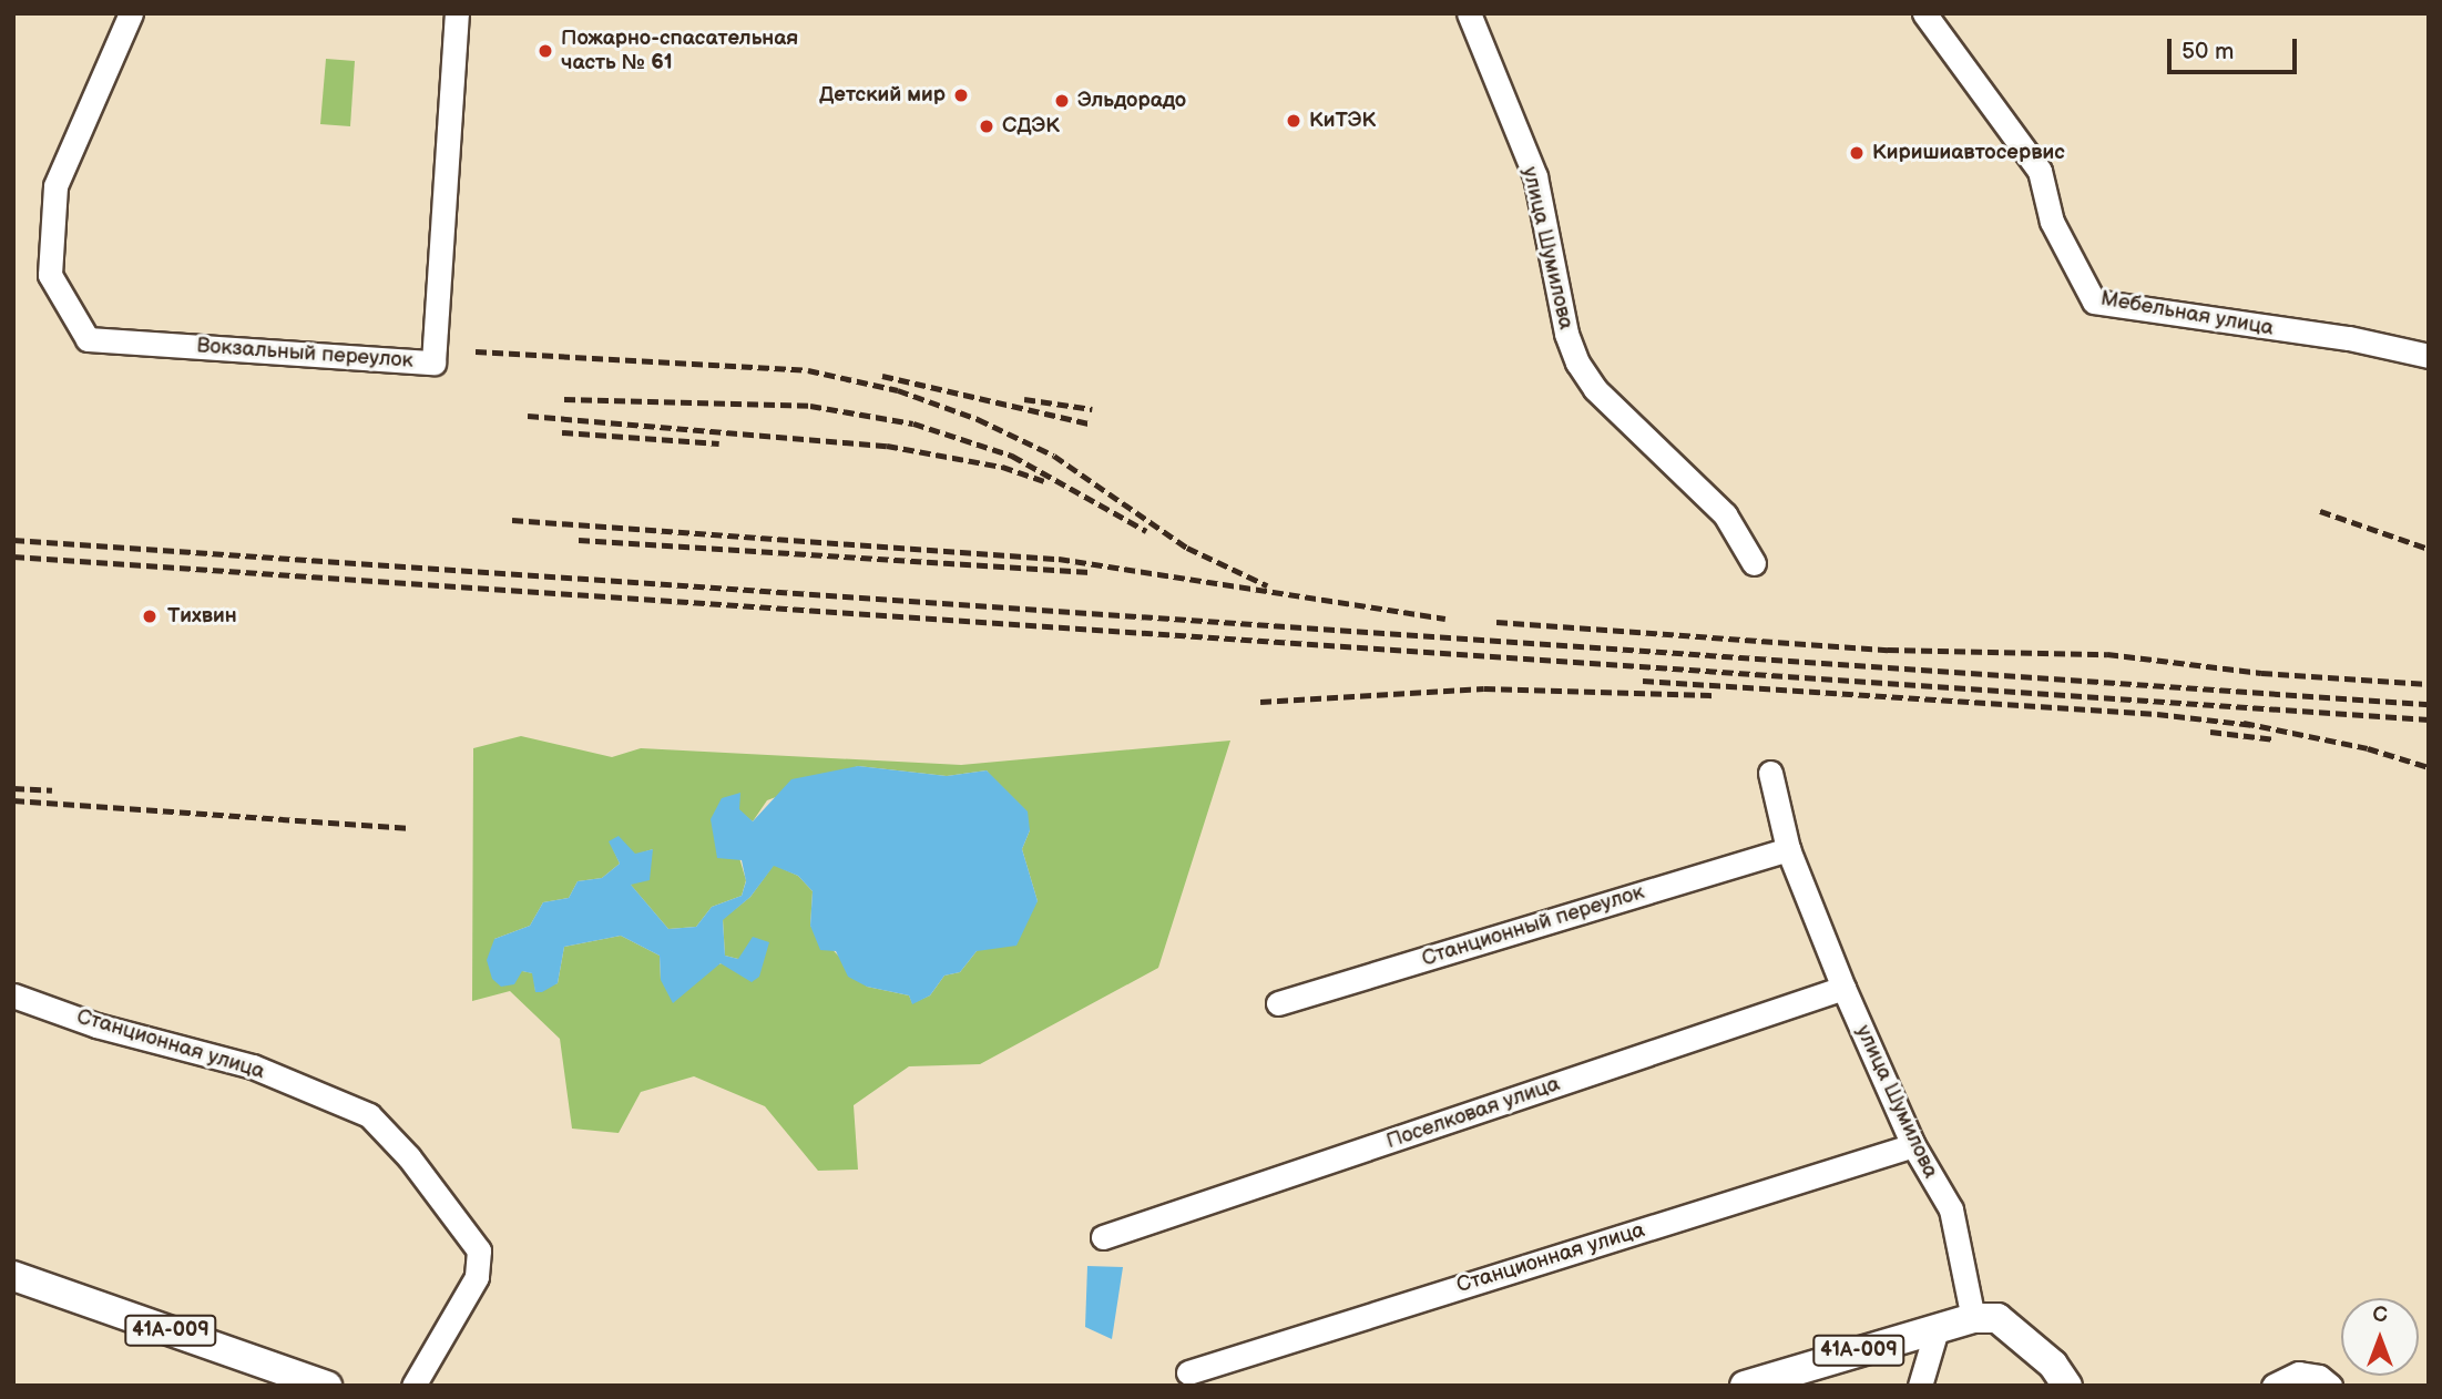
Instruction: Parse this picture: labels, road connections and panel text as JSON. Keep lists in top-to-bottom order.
{
  "streets": {
    "main road": ["41А-009"],
    "street": [
      "улица Шумилова",
      "Мебельная улица",
      "Вокзальный переулок",
      "Станционный переулок",
      "Станционная улица",
      "Поселковая улица"
    ]
  },
  "crossings": [
    ["улица Шумилова", "Станционный переулок"],
    ["улица Шумилова", "Станционная улица"],
    ["улица Шумилова", "Поселковая улица"],
    ["улица Шумилова", "41А-009"]
  ],
  "places": [
    "Пожарно-спасательная часть № 61",
    "Детский мир",
    "Эльдорадо",
    "КиТЭК",
    "СДЭК",
    "Киришиавтосервис",
    "Тихвин"
  ],
  "scale_bar": "50 m",
  "north": "top"
}
